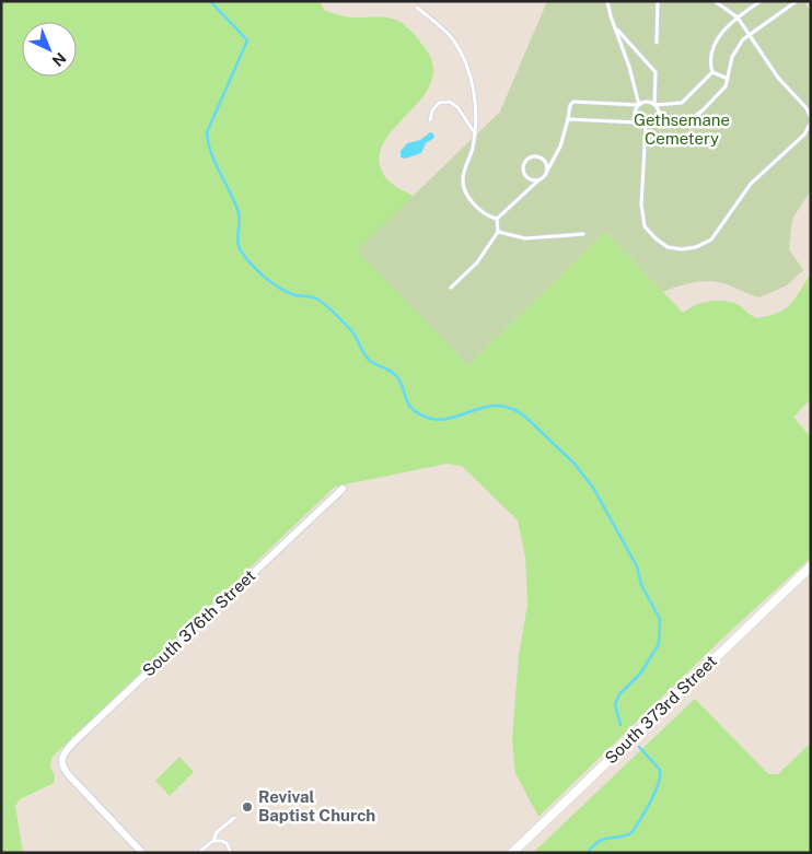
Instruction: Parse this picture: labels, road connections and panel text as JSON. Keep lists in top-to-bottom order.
{
  "streets": {
    "street": ["South 376th Street", "South 373rd Street"]
  },
  "parks": ["Gethsemane Cemetery"],
  "places": ["Revival Baptist Church"],
  "north": "bottom right"
}
